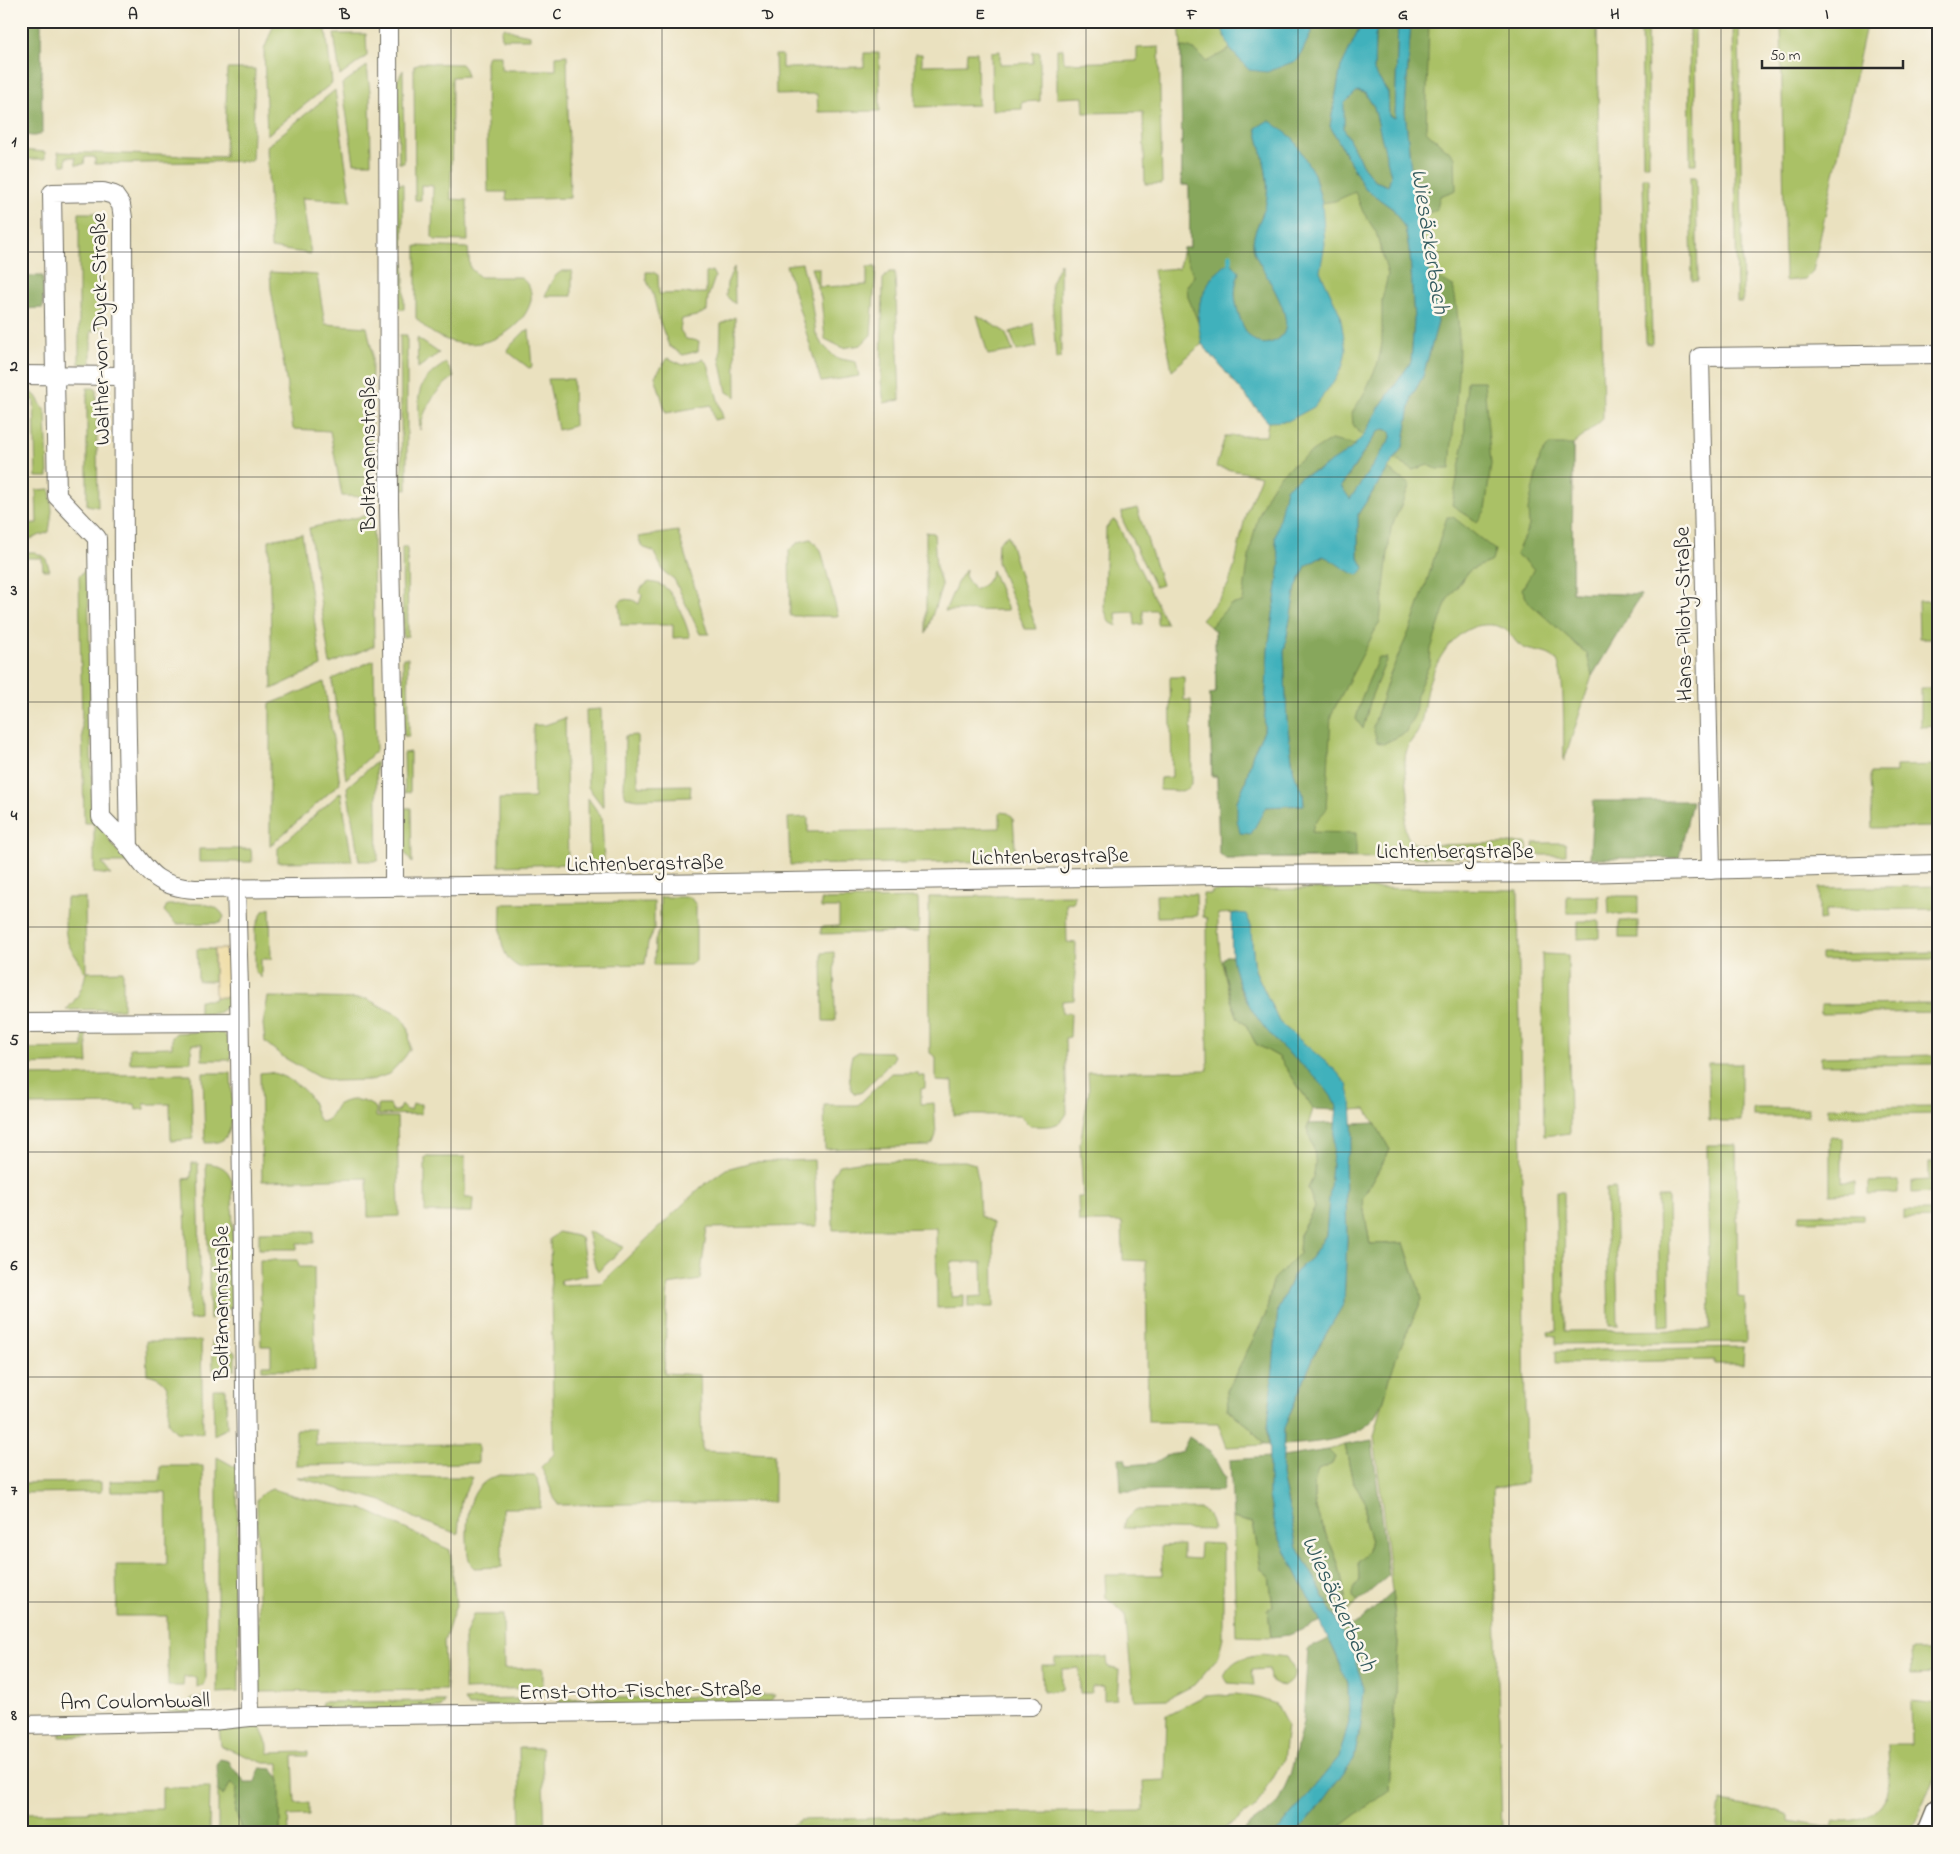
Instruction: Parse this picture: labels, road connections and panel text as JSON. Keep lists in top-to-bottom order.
{
  "streets": {
    "street": [
      "Walther-von-Dyck-Straße",
      "Boltzmannstraße",
      "Hans-Piloty-Straße",
      "Lichtenbergstraße",
      "Ernst-Otto-Fischer-Straße",
      "Am Coulombwall"
    ]
  },
  "crossings": [
    ["Walther-von-Dyck-Straße", "Lichtenbergstraße"],
    ["Boltzmannstraße", "Lichtenbergstraße"],
    ["Boltzmannstraße", "Ernst-Otto-Fischer-Straße"],
    ["Boltzmannstraße", "Am Coulombwall"],
    ["Hans-Piloty-Straße", "Lichtenbergstraße"],
    ["Ernst-Otto-Fischer-Straße", "Am Coulombwall"]
  ],
  "water": ["Wiesäckerbach"],
  "scale_bar": "50 m",
  "grid": {
    "columns": [
      "A",
      "B",
      "C",
      "D",
      "E",
      "F",
      "G",
      "H",
      "I"
    ],
    "rows": [
      "1",
      "2",
      "3",
      "4",
      "5",
      "6",
      "7",
      "8"
    ]
  }
}
